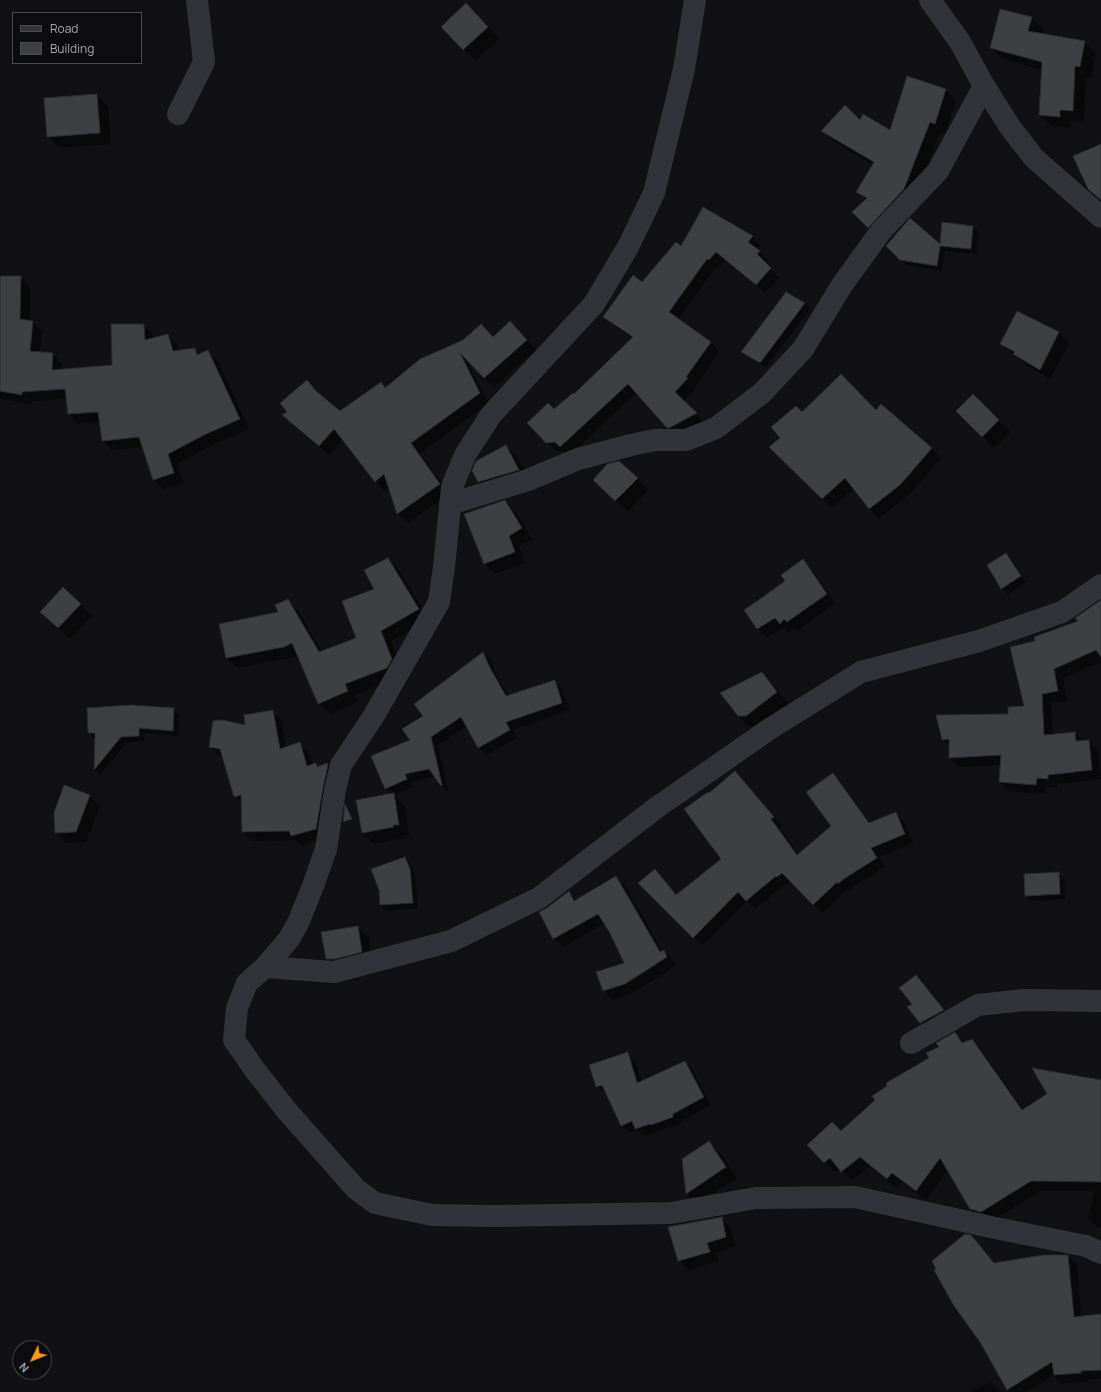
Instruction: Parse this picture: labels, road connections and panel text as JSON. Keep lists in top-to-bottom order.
{
  "legend": ["Road", "Building"],
  "north": "bottom left"
}
